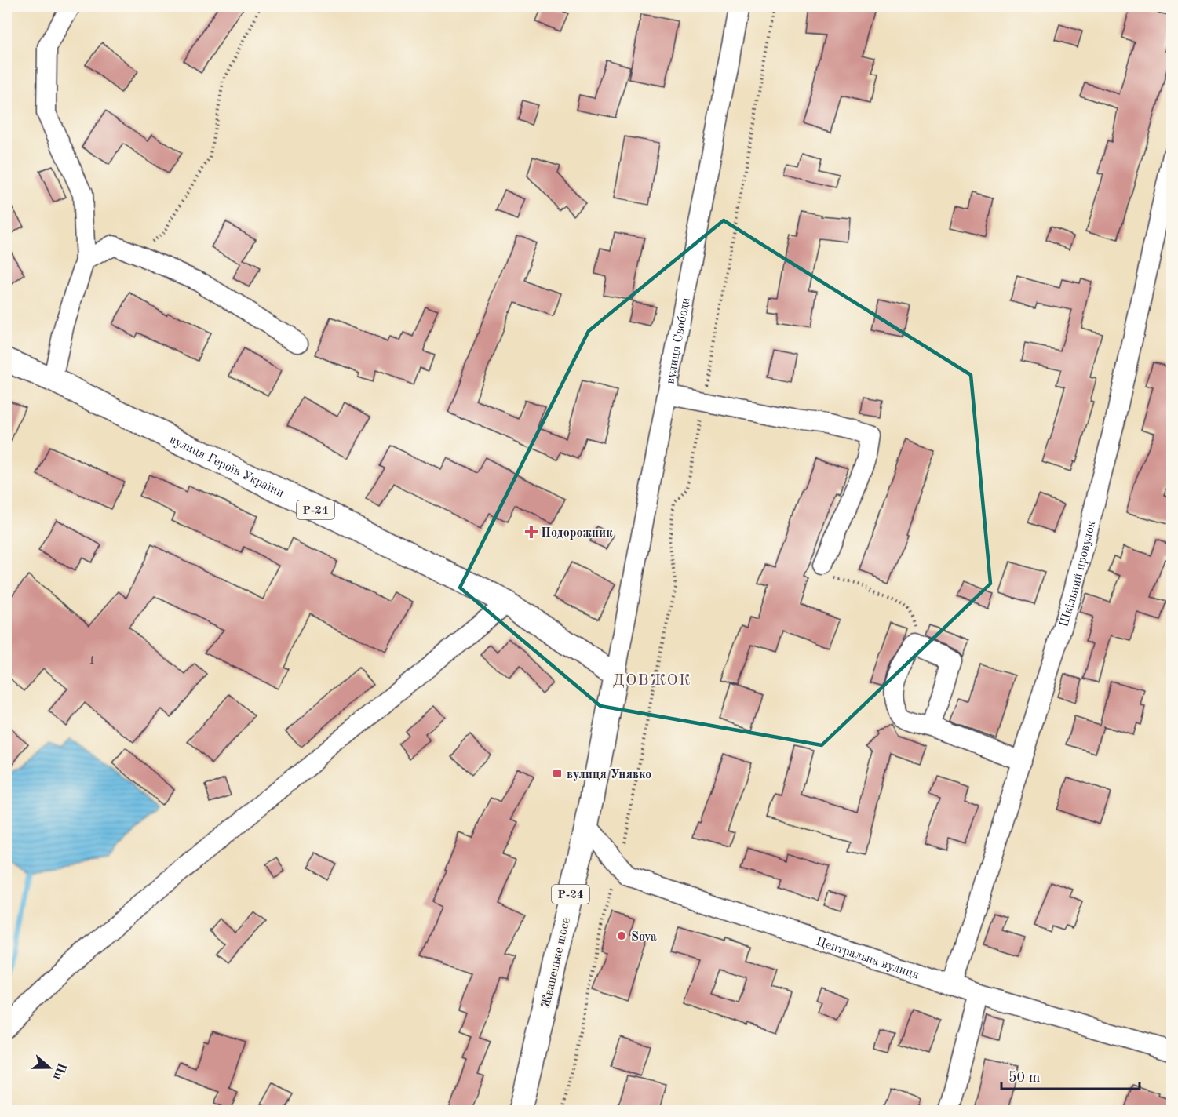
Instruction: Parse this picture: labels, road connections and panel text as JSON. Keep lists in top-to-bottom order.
{
  "streets": {
    "main road": ["вулиця Героїв України", "Р-24", "Жванецьке шосе"],
    "street": ["вулиця Свободи", "Шкільний провулок", "Центральна вулиця"]
  },
  "crossings": [
    ["вулиця Свободи", "вулиця Героїв України"],
    ["вулиця Свободи", "Жванецьке шосе"],
    ["вулиця Героїв України", "Жванецьке шосе"],
    ["Шкільний провулок", "Центральна вулиця"],
    ["Центральна вулиця", "Жванецьке шосе"]
  ],
  "districts": ["ДОВЖОК"],
  "places": {
    "health": ["Подорожник"],
    "transit": ["вулиця Унявко"],
    "other": ["Sova"]
  },
  "house_numbers": ["1"],
  "scale_bar": "50 m",
  "north": "right"
}
